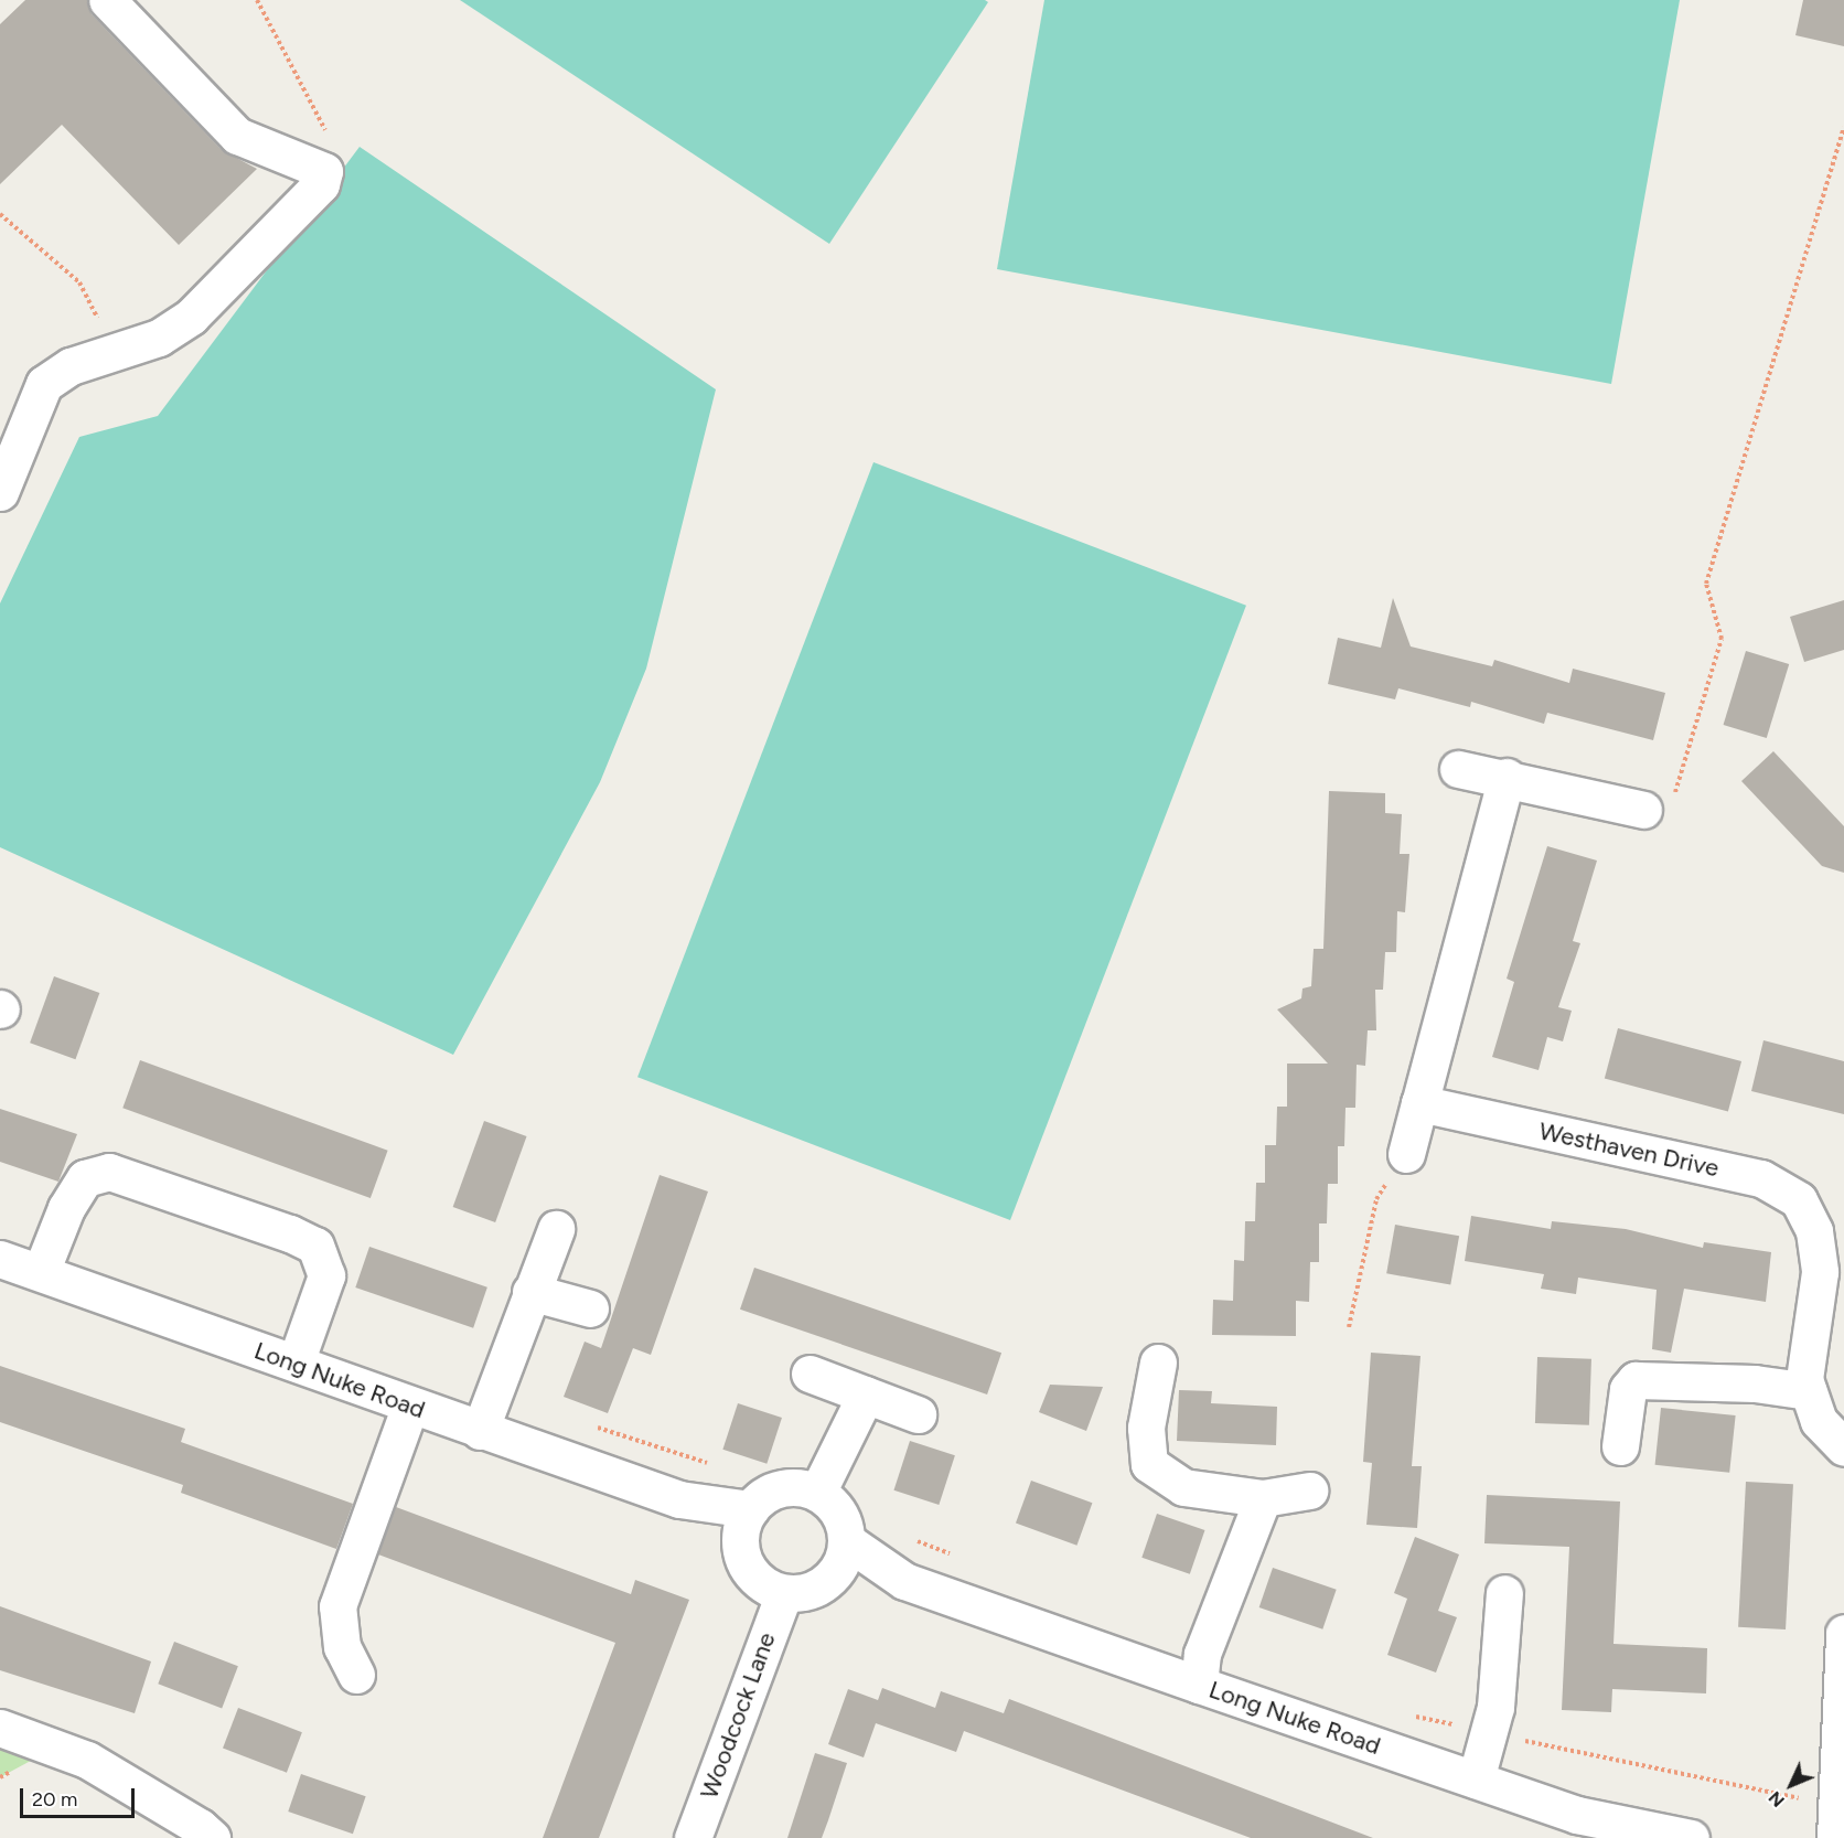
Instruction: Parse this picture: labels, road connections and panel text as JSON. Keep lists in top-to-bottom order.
{
  "streets": {
    "street": ["Westhaven Drive", "Long Nuke Road", "Woodcock Lane"]
  },
  "crossings": [
    ["Long Nuke Road", "Woodcock Lane"]
  ],
  "scale_bar": "20 m",
  "north": "bottom left"
}
